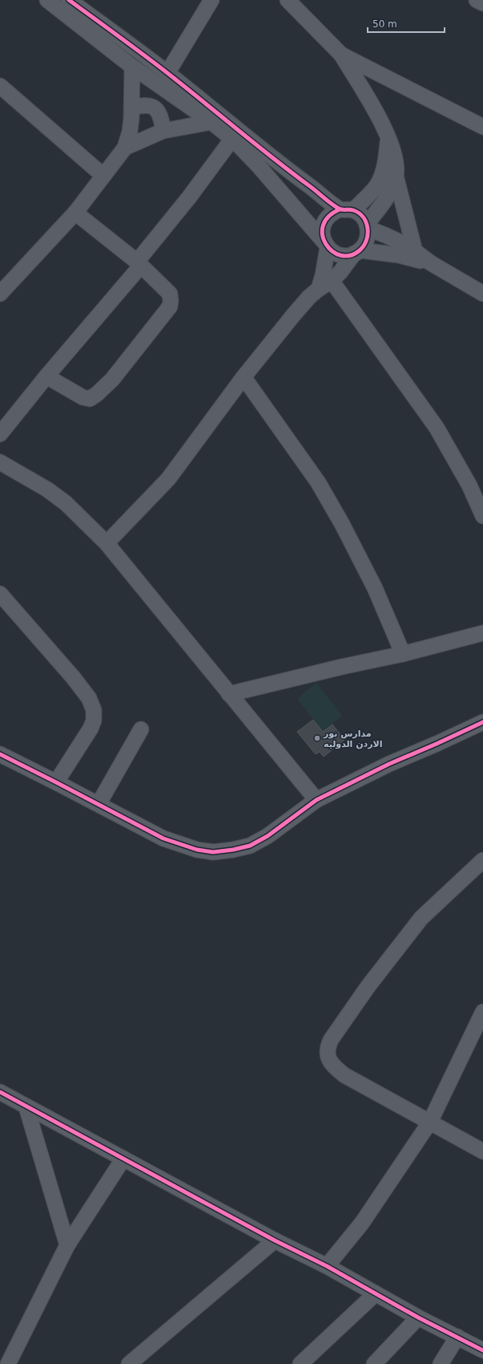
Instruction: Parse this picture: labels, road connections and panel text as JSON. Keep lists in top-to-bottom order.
{
  "places": ["مدارس نور الاردن الدوليه"],
  "scale_bar": "50 m"
}
